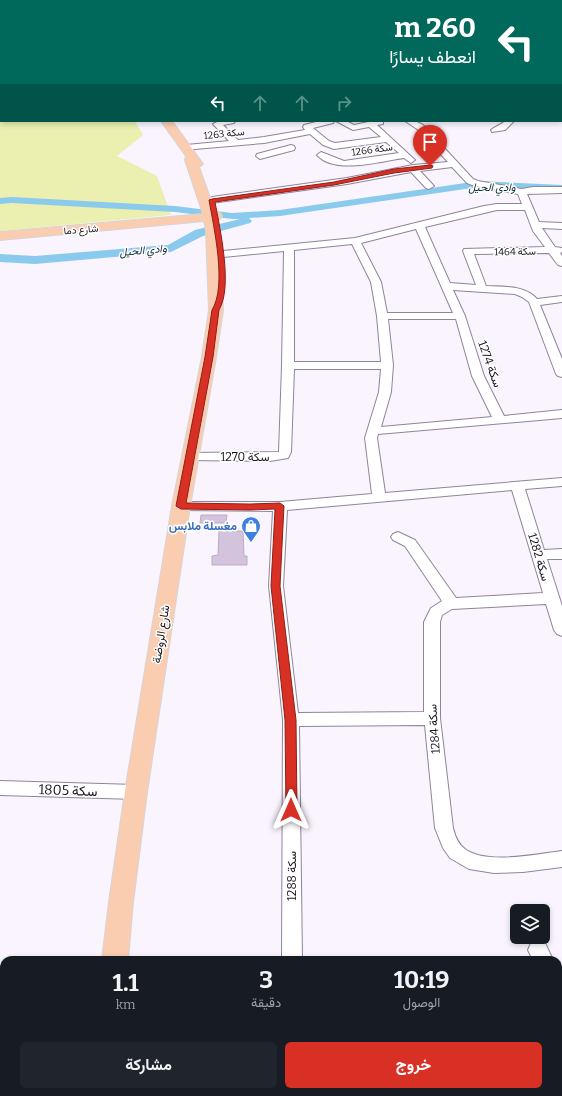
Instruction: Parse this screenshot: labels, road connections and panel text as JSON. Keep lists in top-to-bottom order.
{
  "streets": {
    "main road": ["شارع دما", "شارع الروضة"],
    "street": [
      "سكة 1263",
      "سكة 1266",
      "سكة 1464",
      "سكة 1274",
      "سكة 1270",
      "سكة 1282",
      "سكة 1284",
      "سكة 1805",
      "سكة 1288"
    ]
  },
  "crossings": [
    ["سكة 1263", "شارع الروضة"],
    ["سكة 1270", "شارع الروضة"],
    ["سكة 1282", "سكة 1284"],
    ["شارع الروضة", "سكة 1805"]
  ],
  "water": ["وادي الحيل"],
  "places": {
    "shop": ["مغسلة ملابس"]
  },
  "page": {
    "turn": ["260 m", "انعطف يسارًا"],
    "eta": [
      "10:19",
      "الوصول",
      "3",
      "دقيقة",
      "1.1",
      "km"
    ],
    "buttons": ["خروج", "مشاركة"]
  }
}
